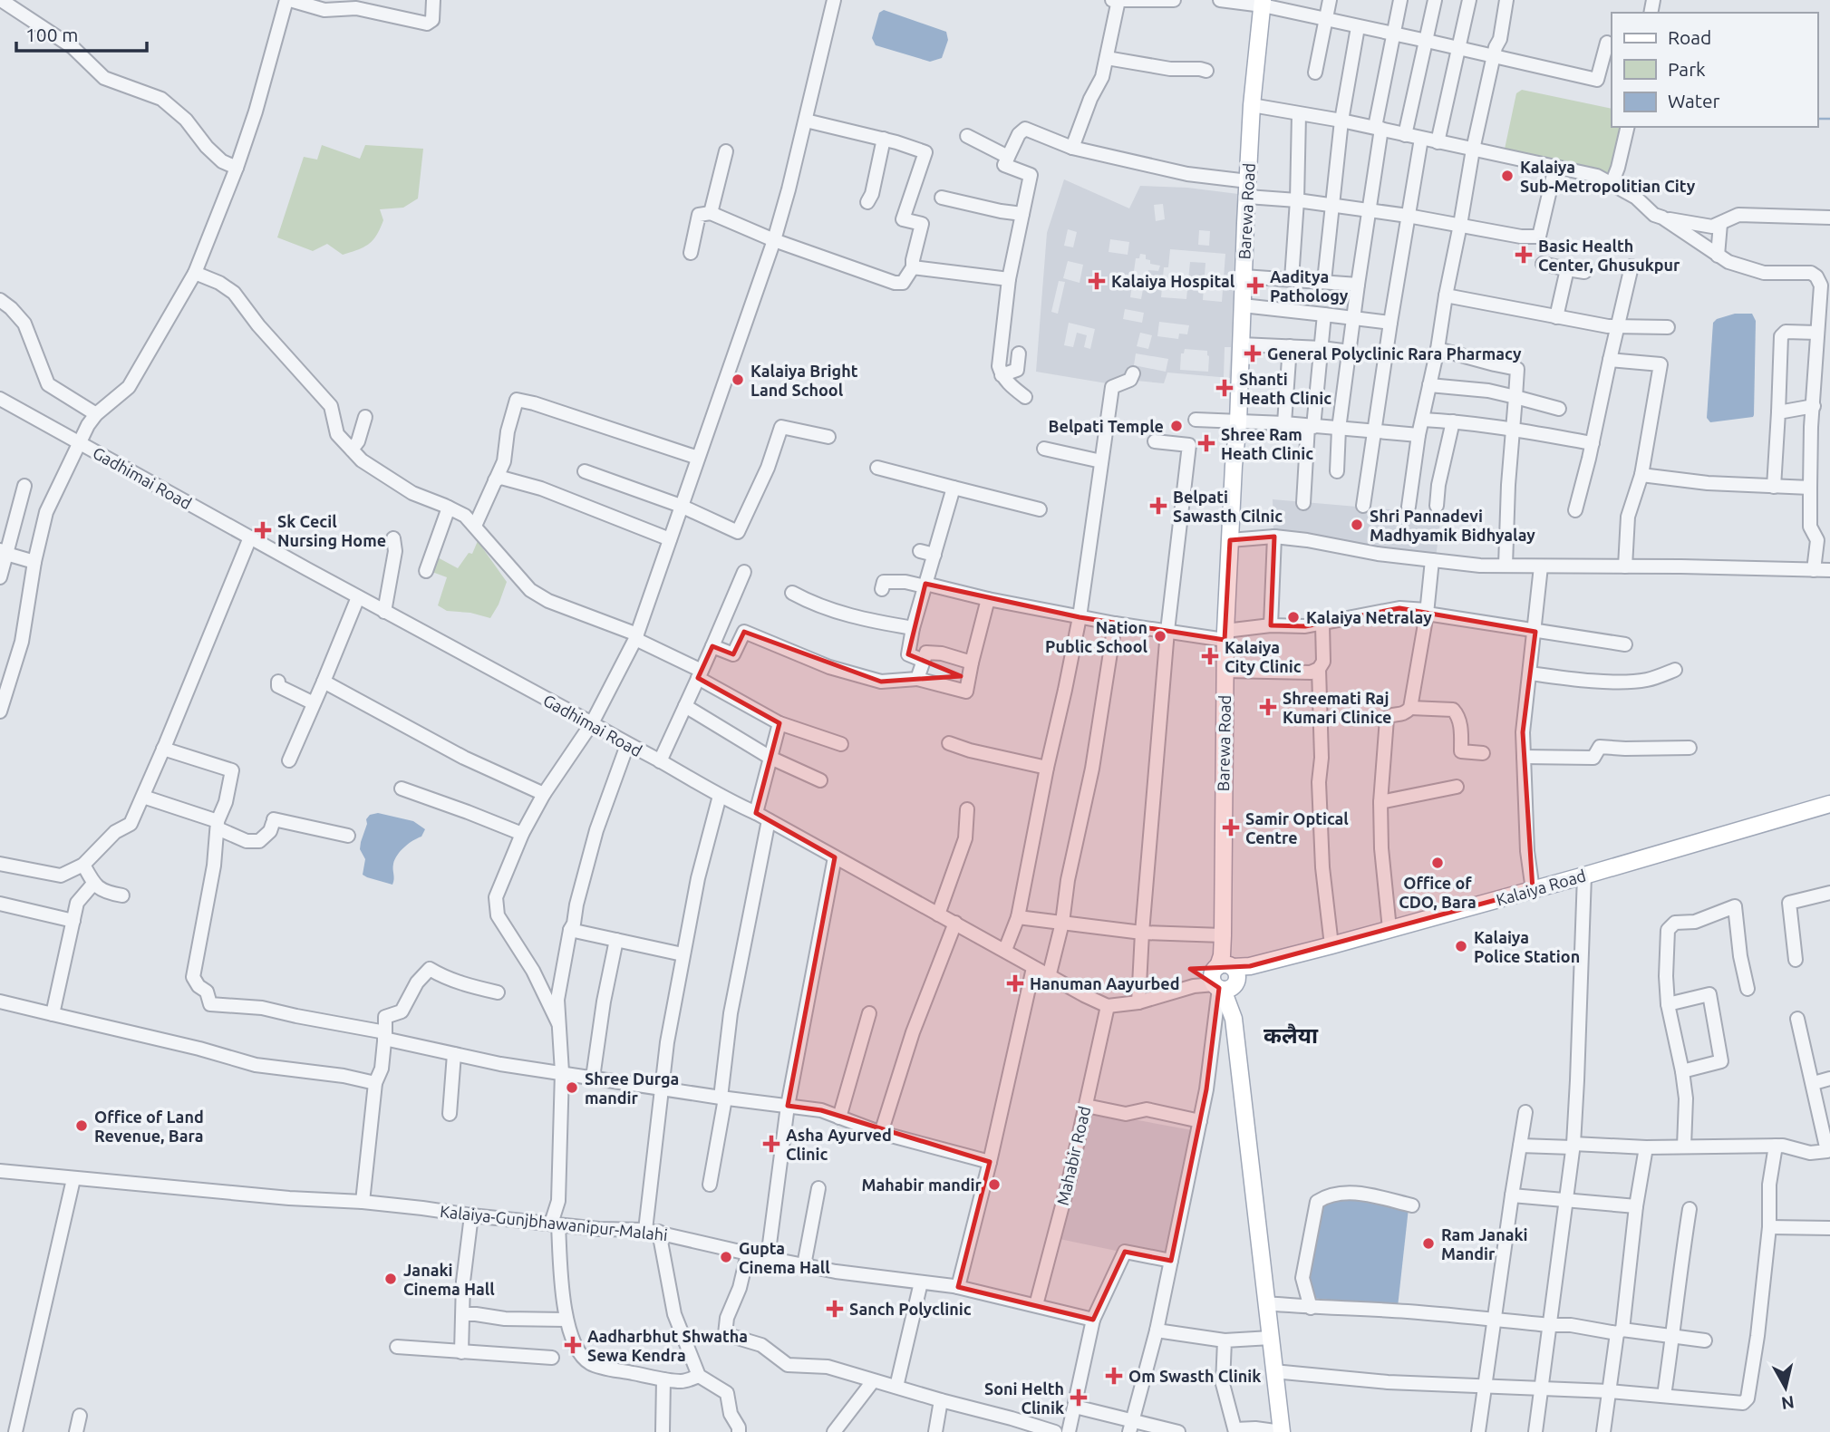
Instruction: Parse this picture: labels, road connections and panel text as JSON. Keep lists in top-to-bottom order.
{
  "streets": {
    "main road": ["Barewa Road", "Kalaiya Road"],
    "street": ["Gadhimai Road", "Mahabir Road", "Kalaiya-Gunjbhawanipur-Malahi"]
  },
  "crossings": [
    ["Barewa Road", "Kalaiya Road"],
    ["Gadhimai Road", "Mahabir Road"],
    ["Mahabir Road", "Kalaiya-Gunjbhawanipur-Malahi"]
  ],
  "districts": ["कलैया"],
  "places": {
    "other": [
      "Kalaiya Sub-Metropolitian City",
      "Kalaiya Bright Land School",
      "Belpati Temple",
      "Shri Pannadevi Madhyamik Bidhyalay",
      "Kalaiya Netralay",
      "Nation Public School",
      "Office of CDO, Bara",
      "Kalaiya Police Station",
      "Shree Durga mandir",
      "Office of Land Revenue, Bara",
      "Mahabir mandir",
      "Ram Janaki Mandir",
      "Gupta Cinema Hall",
      "Janaki Cinema Hall"
    ],
    "health": [
      "Basic Health Center, Ghusukpur",
      "Kalaiya Hospital",
      "Aaditya Pathology",
      "General Polyclinic Rara Pharmacy",
      "Shanti Heath Clinic",
      "Shree Ram Heath Clinic",
      "Belpati Sawasth Cilnic",
      "Sk Cecil Nursing Home",
      "Kalaiya City Clinic",
      "Shreemati Raj Kumari Clinice",
      "Samir Optical Centre",
      "Hanuman Aayurbed",
      "Asha Ayurved Clinic",
      "Sanch Polyclinic",
      "Aadharbhut Shwatha Sewa Kendra",
      "Om Swasth Clinik",
      "Soni Helth Clinik"
    ]
  },
  "legend": ["Road", "Park", "Water"],
  "scale_bar": "100 m",
  "north": "bottom"
}
